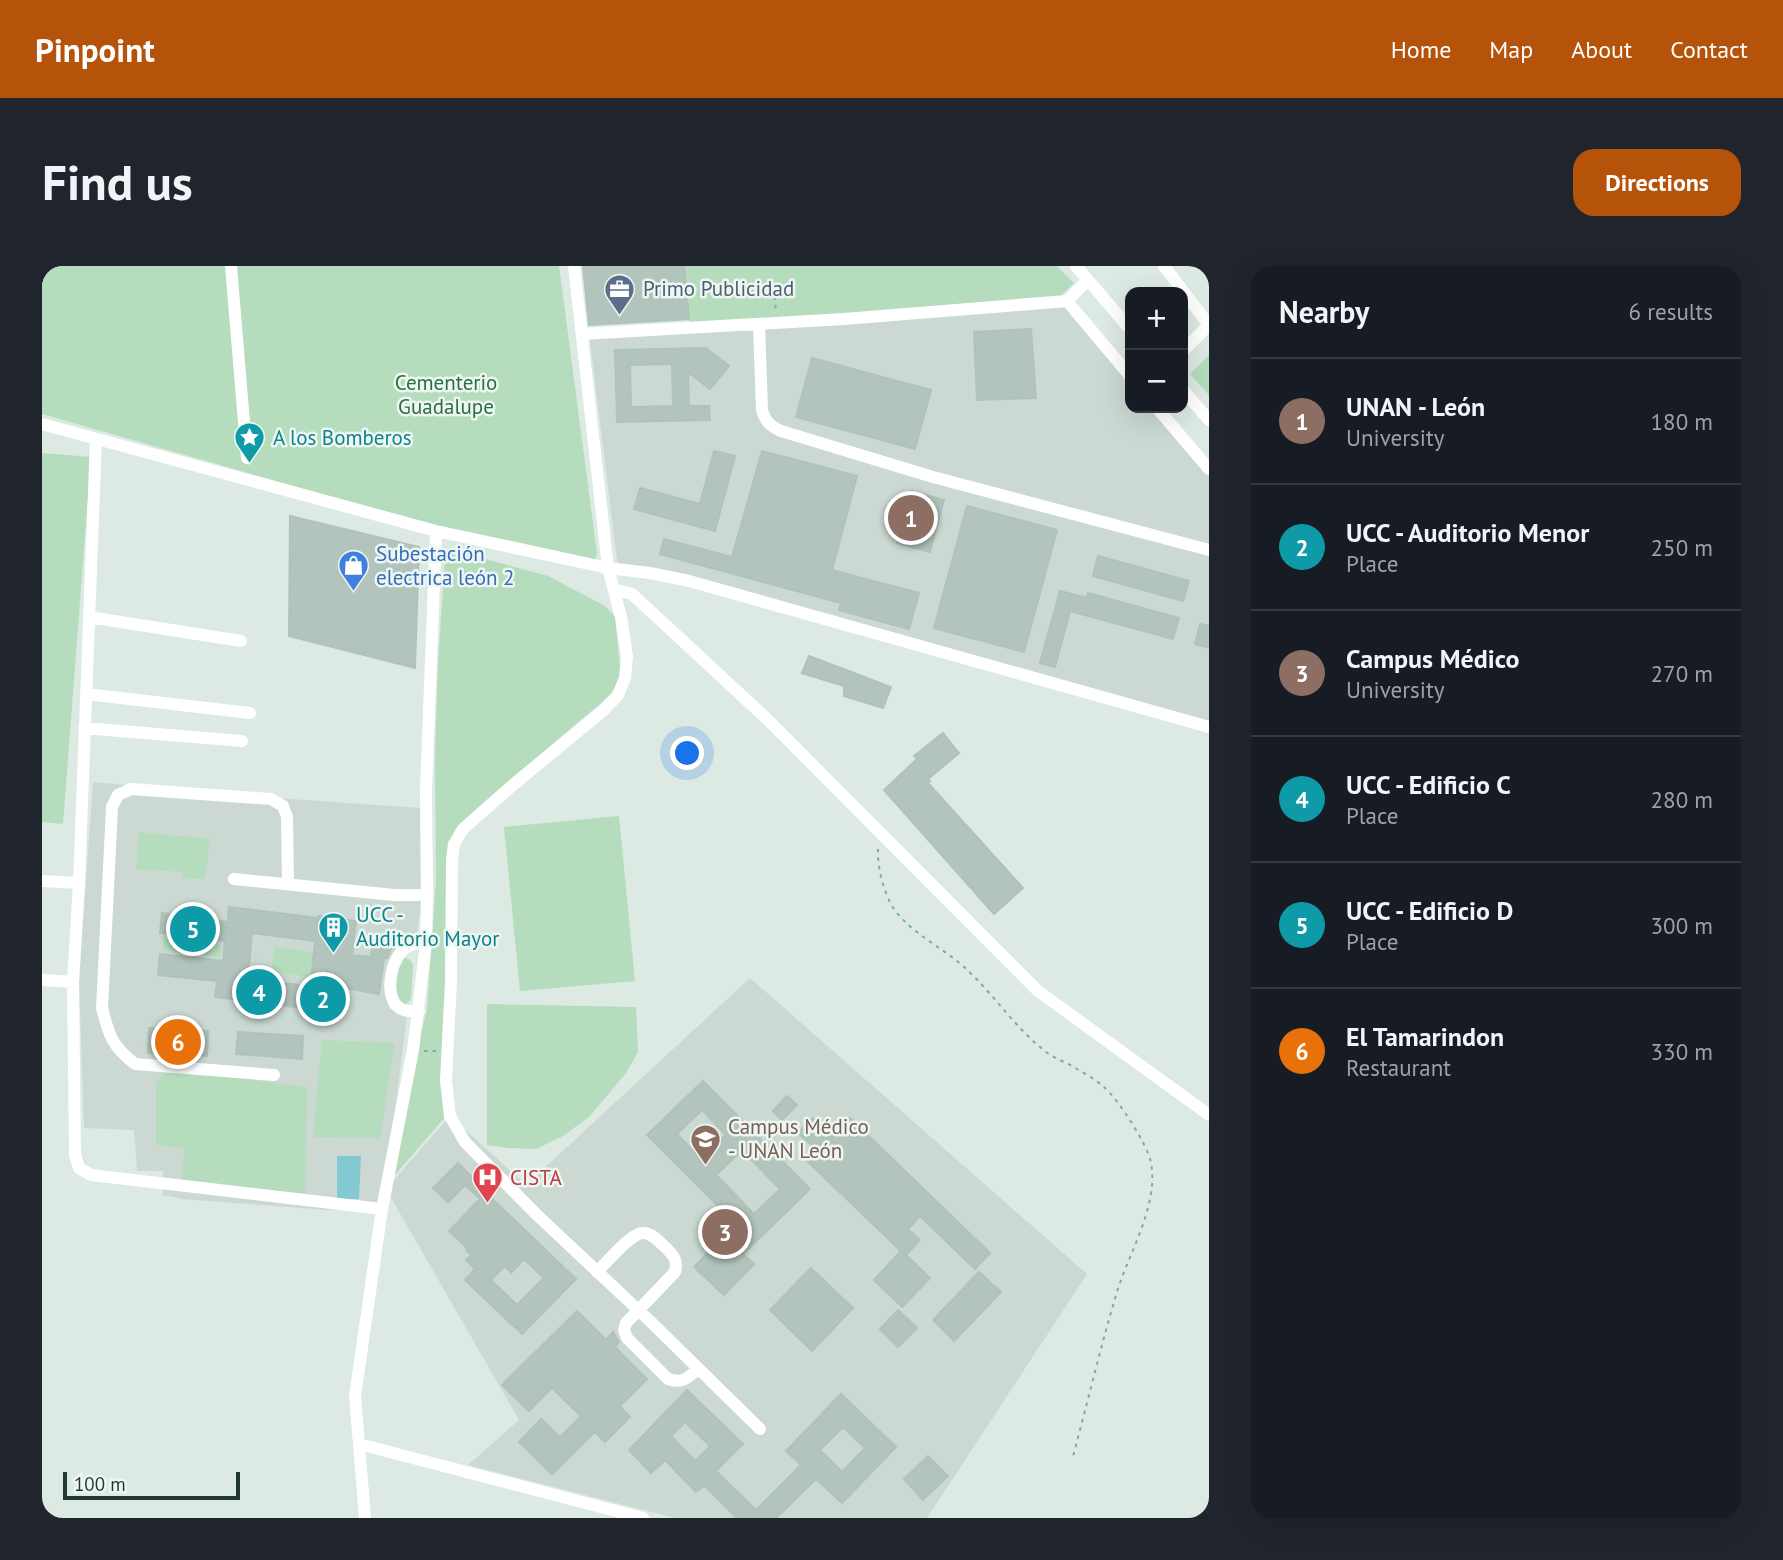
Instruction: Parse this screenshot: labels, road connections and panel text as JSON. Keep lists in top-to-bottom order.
{
  "parks": ["Cementerio Guadalupe"],
  "places": {
    "office": ["Primo Publicidad"],
    "place": ["A los Bomberos"],
    "shop": ["Subestación electrica león 2"],
    "building": ["UCC - Auditorio Mayor"],
    "school or university": ["Campus Médico - UNAN León"],
    "hospital": ["CISTA"]
  },
  "scale_bar": "100 m",
  "page": {
    "header": "Pinpoint",
    "nav": [
      "Home",
      "Map",
      "About",
      "Contact"
    ],
    "buttons": "Directions",
    "title": "Find us",
    "heading": ["Nearby", "6 results"],
    "map_buttons": ["+", "−"],
    "list": [
      {
        "mark": "1",
        "name": "UNAN - León",
        "note": "University",
        "value": "180 m"
      },
      {
        "mark": "2",
        "name": "UCC - Auditorio Menor",
        "note": "Place",
        "value": "250 m"
      },
      {
        "mark": "3",
        "name": "Campus Médico",
        "note": "University",
        "value": "270 m"
      },
      {
        "mark": "4",
        "name": "UCC - Edificio C",
        "note": "Place",
        "value": "280 m"
      },
      {
        "mark": "5",
        "name": "UCC - Edificio D",
        "note": "Place",
        "value": "300 m"
      },
      {
        "mark": "6",
        "name": "El Tamarindon",
        "note": "Restaurant",
        "value": "330 m"
      }
    ],
    "pins": [
      "1",
      "5",
      "4",
      "2",
      "6",
      "3"
    ],
    "scale": "100 m"
  }
}
